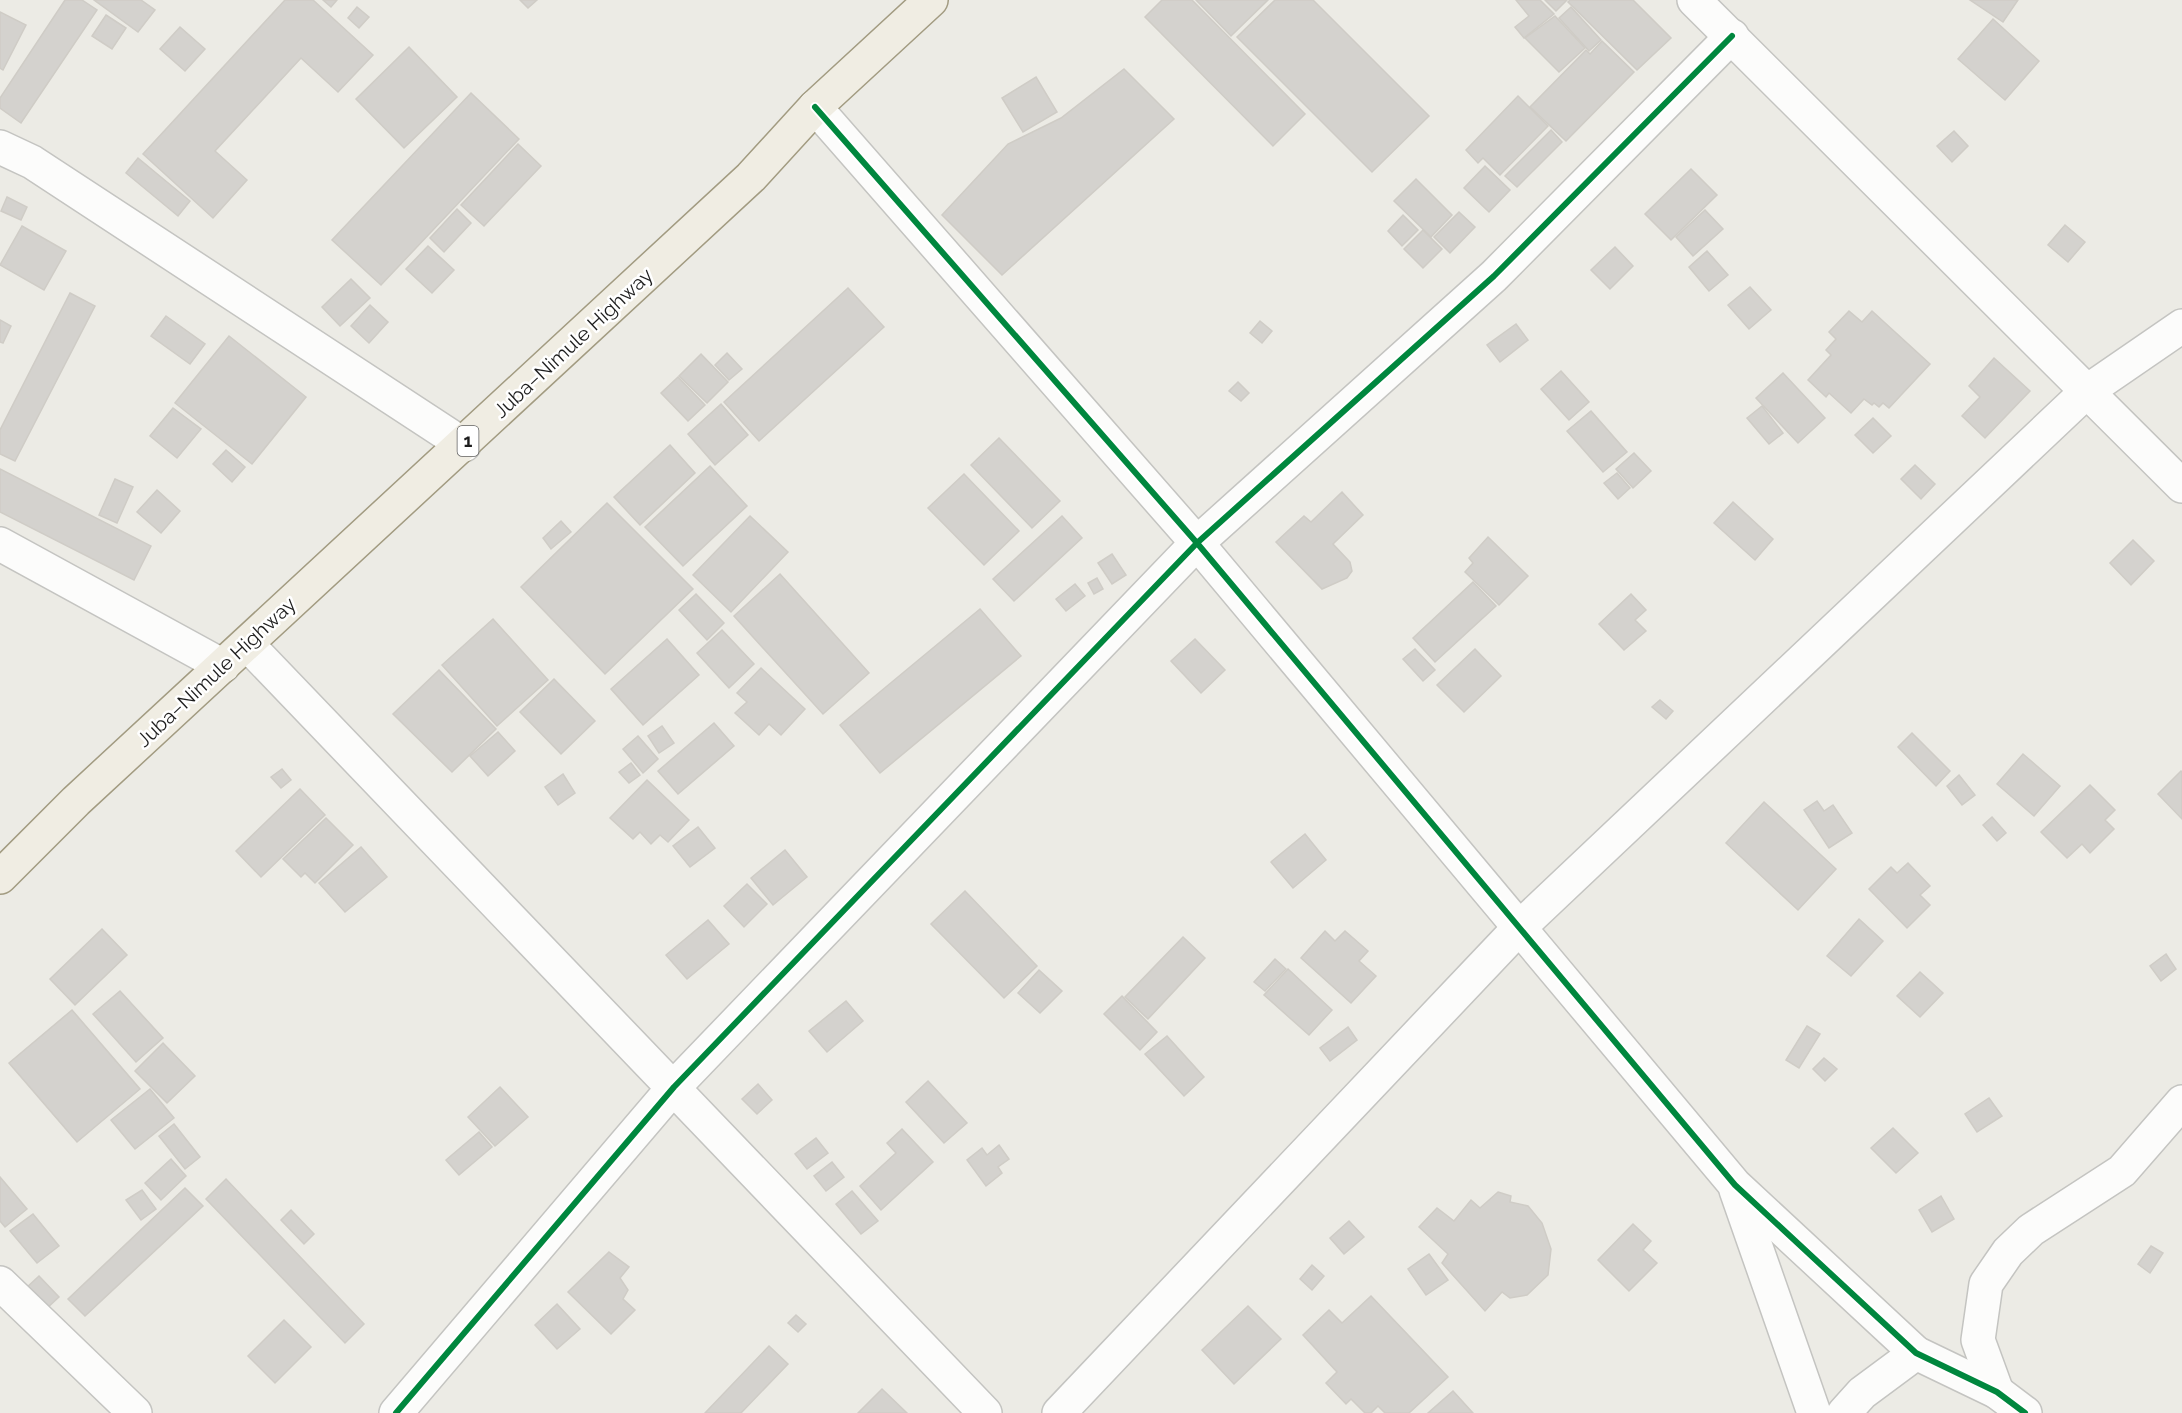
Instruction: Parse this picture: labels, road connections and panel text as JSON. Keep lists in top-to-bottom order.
{
  "streets": {
    "main road": ["Juba–Nimule Highway", "1"]
  }
}
